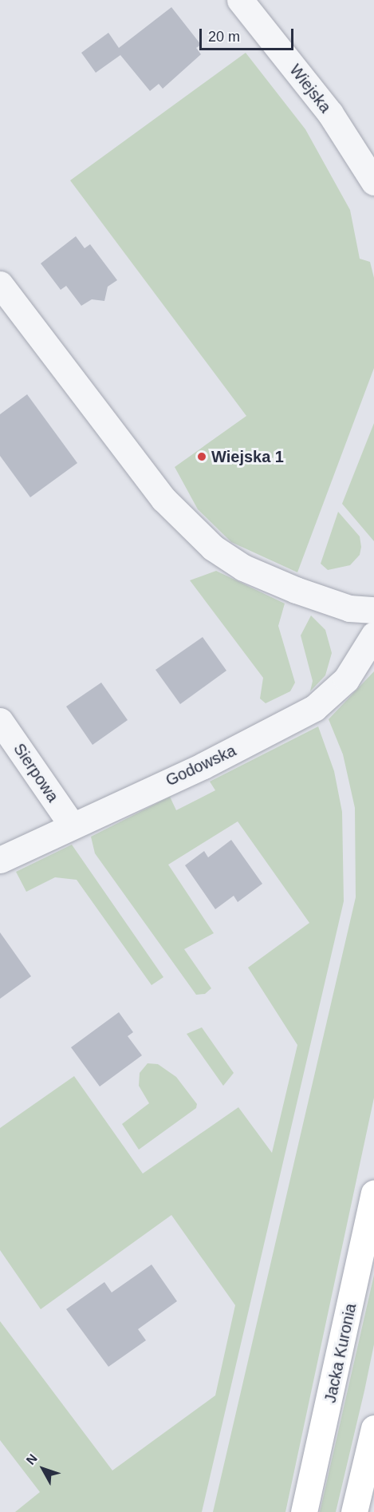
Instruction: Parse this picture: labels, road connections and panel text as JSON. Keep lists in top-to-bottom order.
{
  "streets": {
    "main road": ["Jacka Kuronia"],
    "street": ["Wiejska", "Godowska", "Sierpowa"]
  },
  "crossings": [
    ["Godowska", "Sierpowa"]
  ],
  "places": ["Wiejska 1"],
  "scale_bar": "20 m",
  "north": "top left"
}
